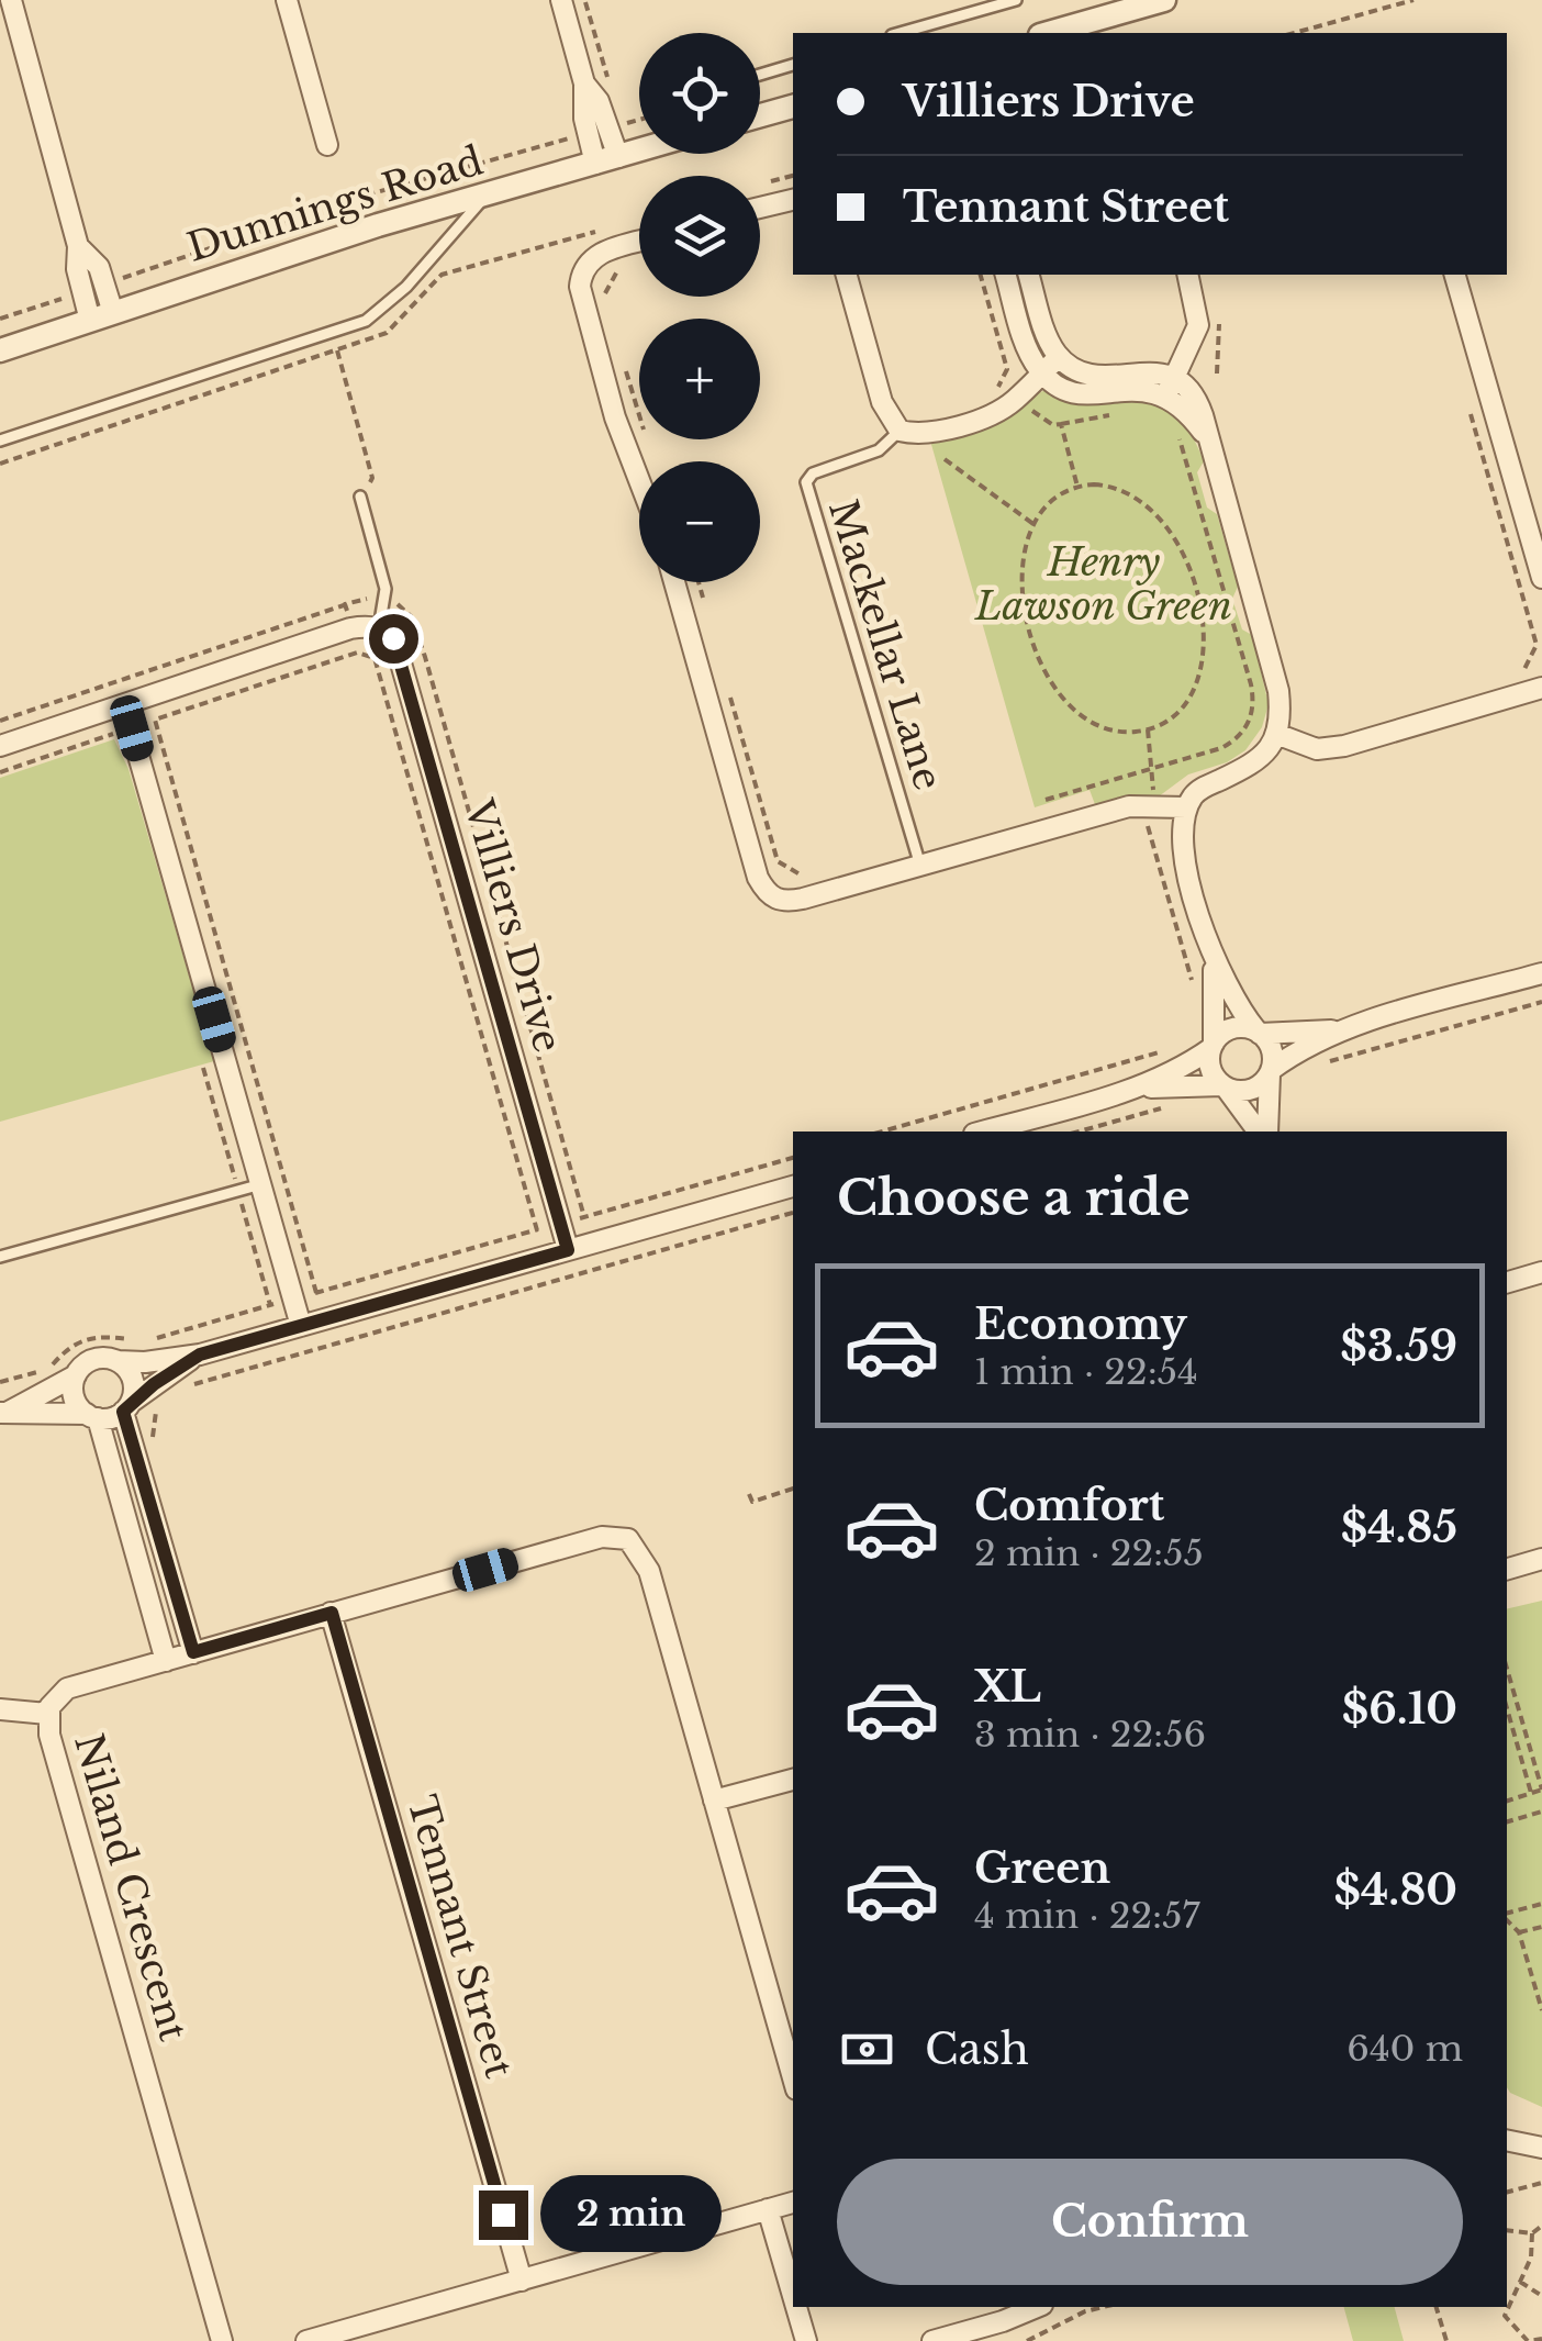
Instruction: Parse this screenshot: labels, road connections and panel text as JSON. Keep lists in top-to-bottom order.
{
  "streets": {
    "street": [
      "Dunnings Road",
      "Villiers Drive",
      "Niland Crescent",
      "Tennant Street"
    ],
    "lane": ["Mackellar Lane"]
  },
  "crossings": [
    ["Niland Crescent", "Tennant Street"]
  ],
  "parks": ["Henry Lawson Green"],
  "page": {
    "map_buttons": ["+", "−"],
    "banner": ["Villiers Drive", "Tennant Street"],
    "heading": "Choose a ride",
    "list": [
      {
        "name": "Economy",
        "note": "1 min · 22:54",
        "value": "$3.59"
      },
      {
        "name": "Comfort",
        "note": "2 min · 22:55",
        "value": "$4.85"
      },
      {
        "name": "XL",
        "note": "3 min · 22:56",
        "value": "$6.10"
      },
      {
        "name": "Green",
        "note": "4 min · 22:57",
        "value": "$4.80"
      }
    ],
    "pay": ["Cash", "640 m"],
    "buttons": "Confirm",
    "bubble": "2 min"
  }
}
